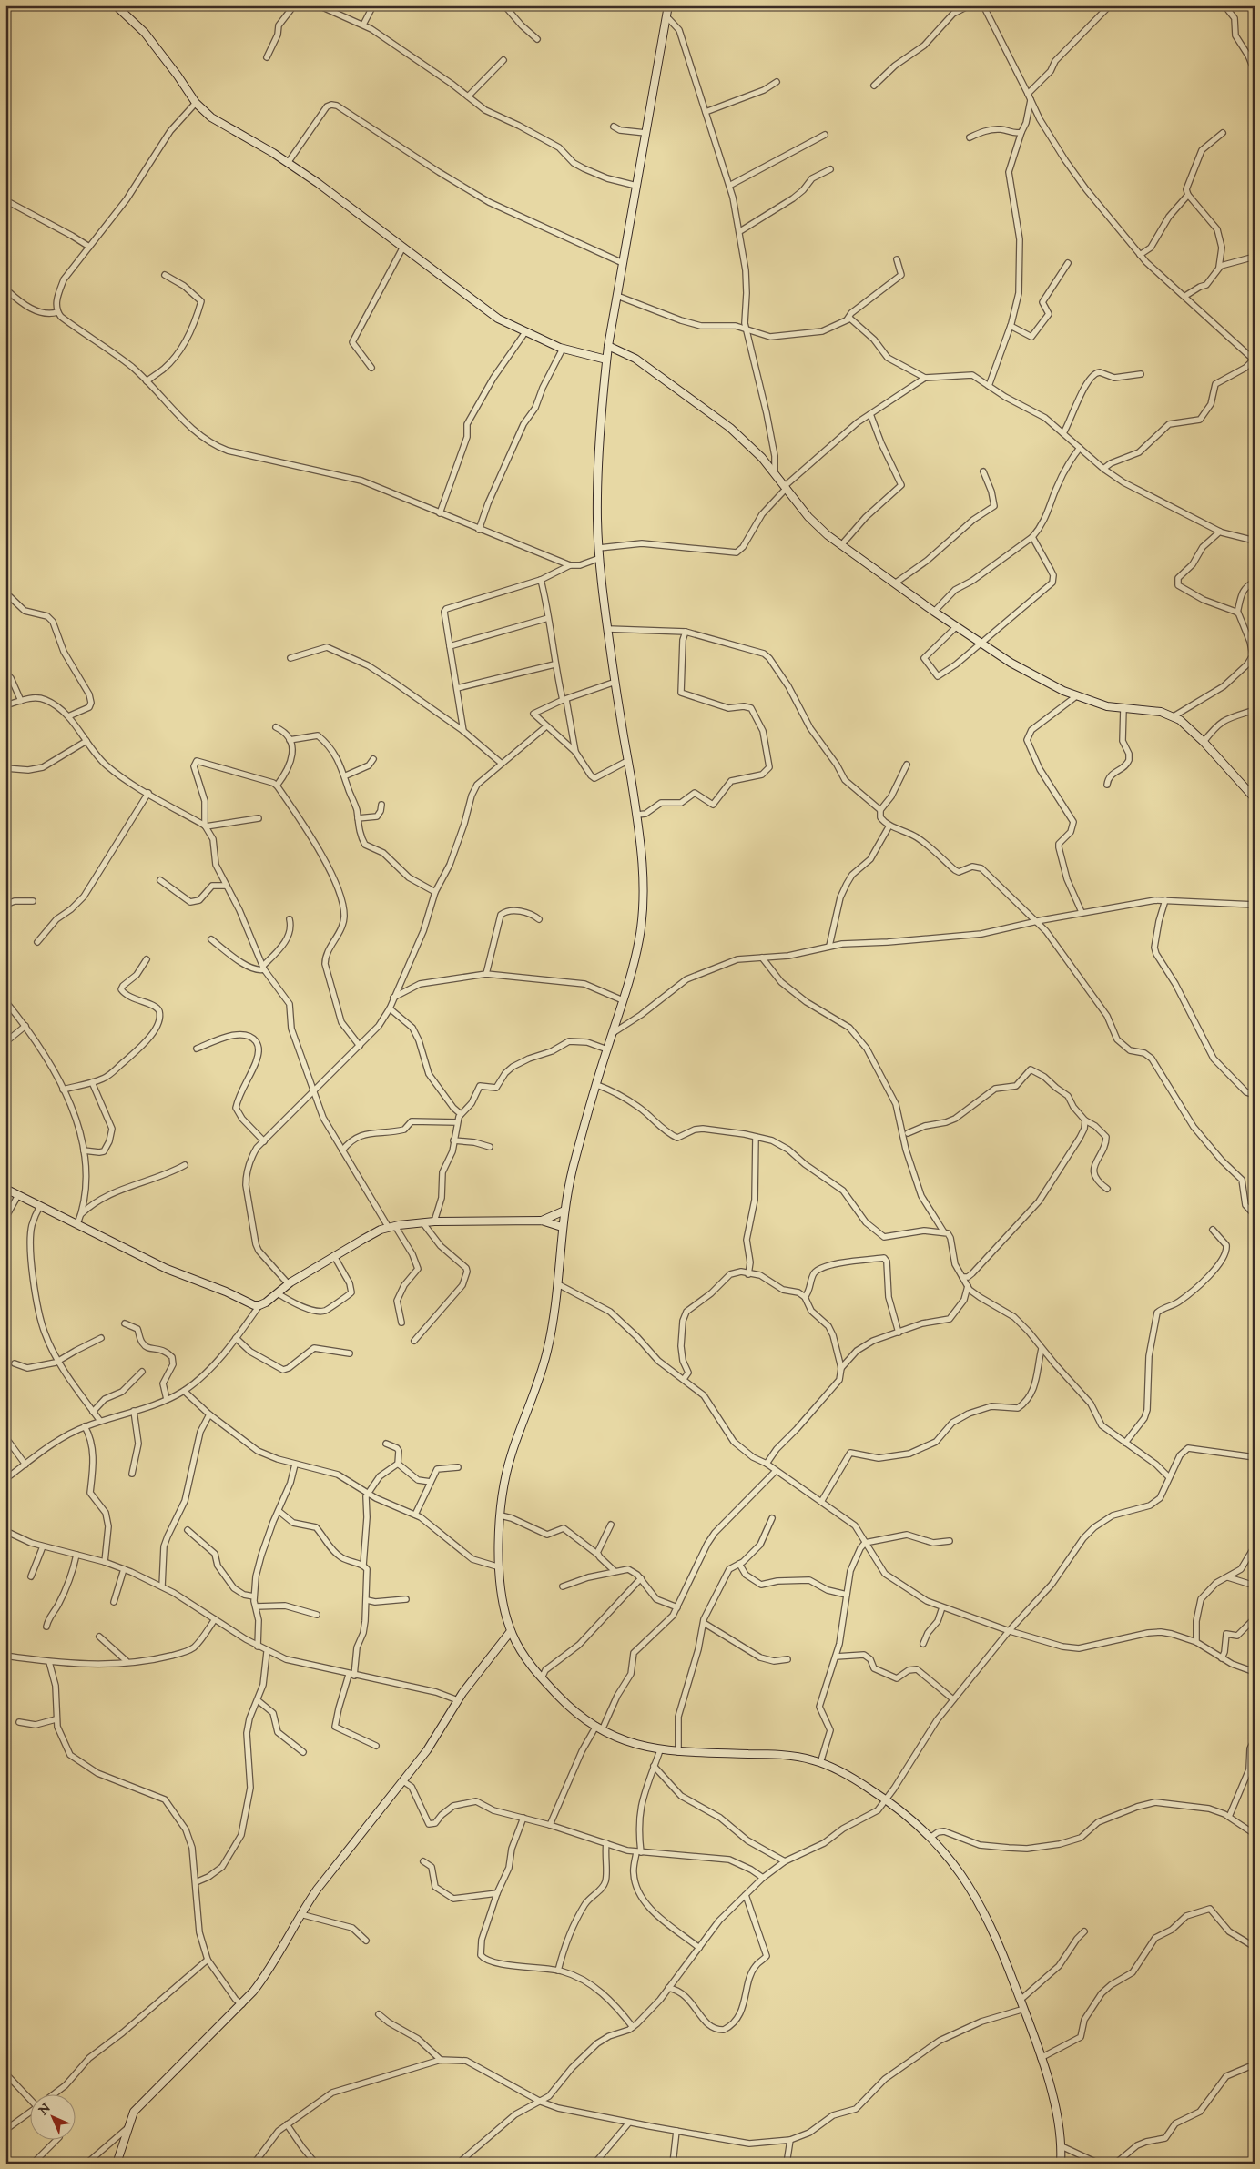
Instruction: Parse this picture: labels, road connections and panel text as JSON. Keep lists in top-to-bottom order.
{
  "north": "top left"
}
